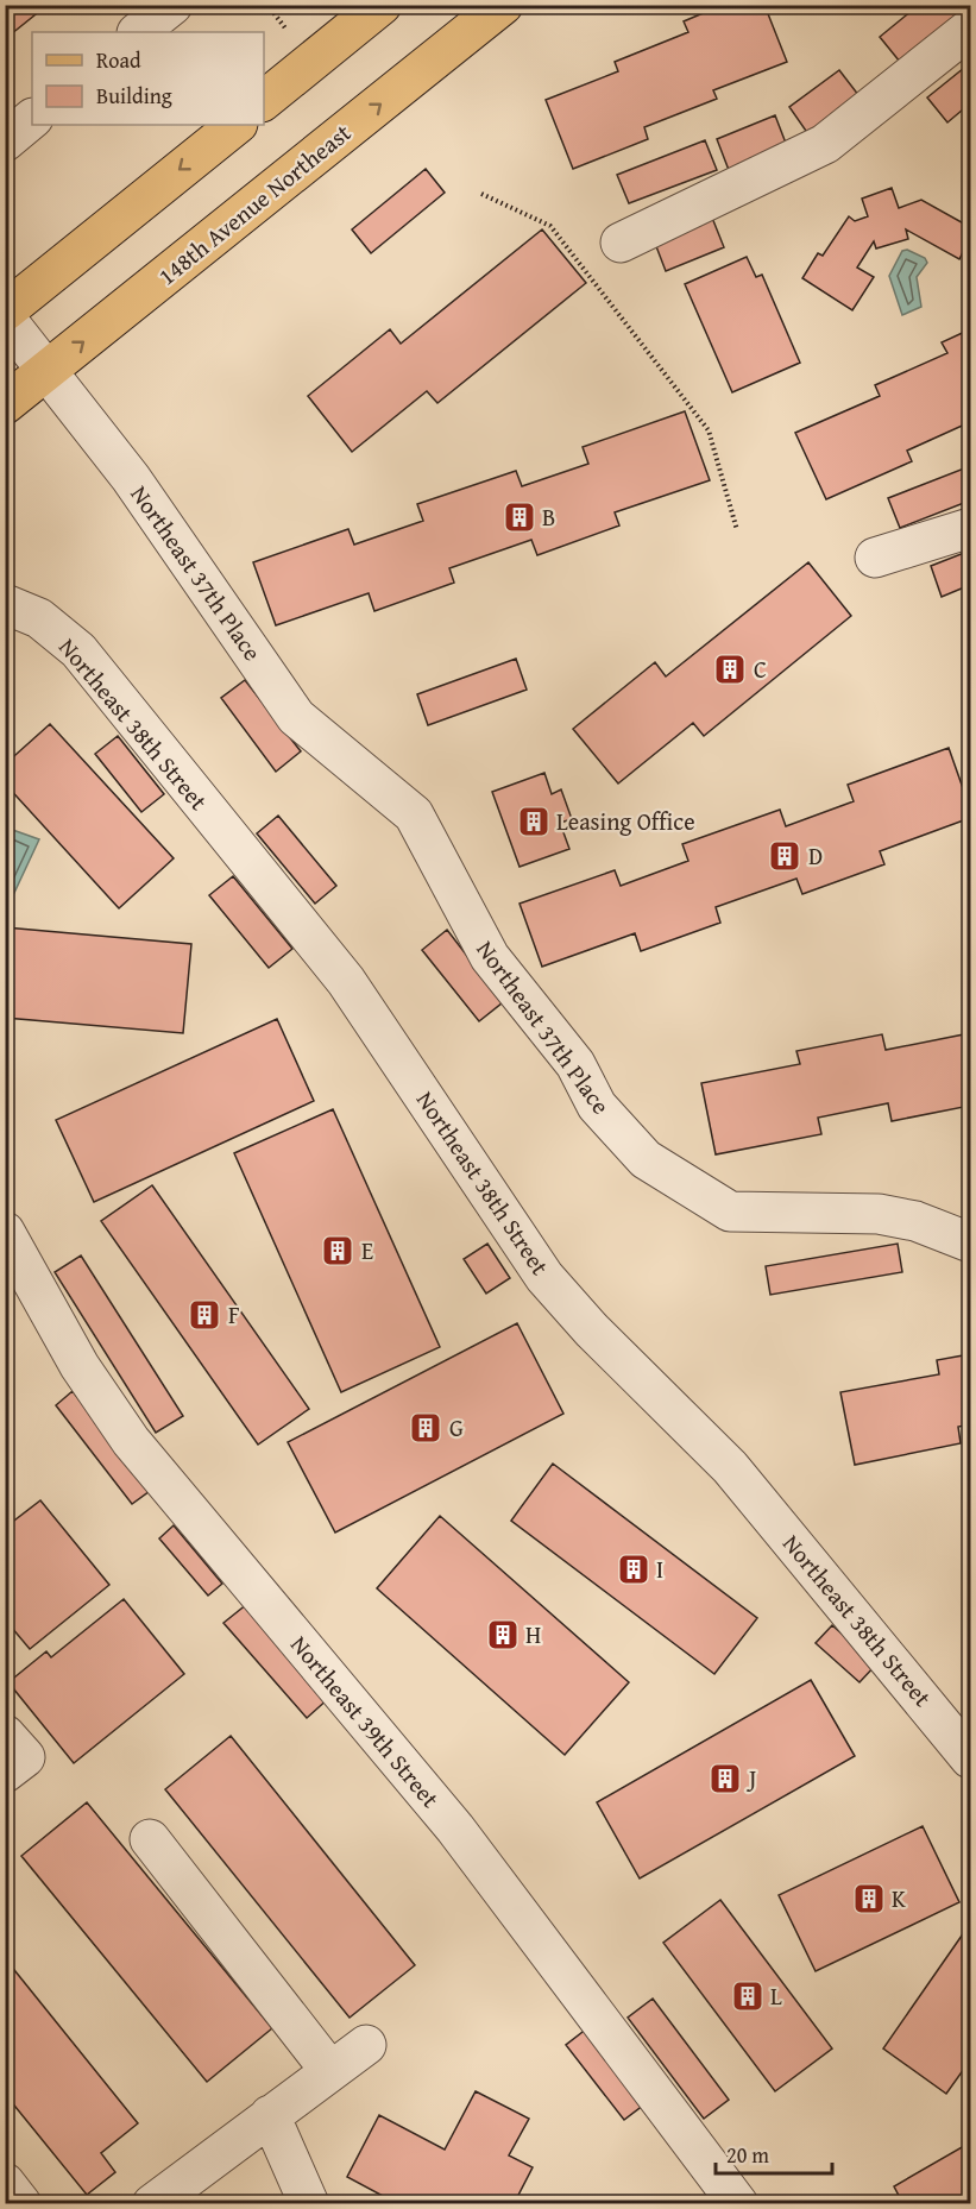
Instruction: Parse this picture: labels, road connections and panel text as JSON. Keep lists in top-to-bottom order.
{
  "streets": {
    "main road": ["148th Avenue Northeast"],
    "street": ["Northeast 37th Place", "Northeast 38th Street", "Northeast 39th Street"]
  },
  "crossings": [
    ["148th Avenue Northeast", "Northeast 37th Place"]
  ],
  "places": {
    "building": [
      "B",
      "C",
      "Leasing Office",
      "D",
      "E",
      "F",
      "G",
      "I",
      "H",
      "J",
      "K",
      "L"
    ]
  },
  "legend": ["Road", "Building"],
  "scale_bar": "20 m"
}
